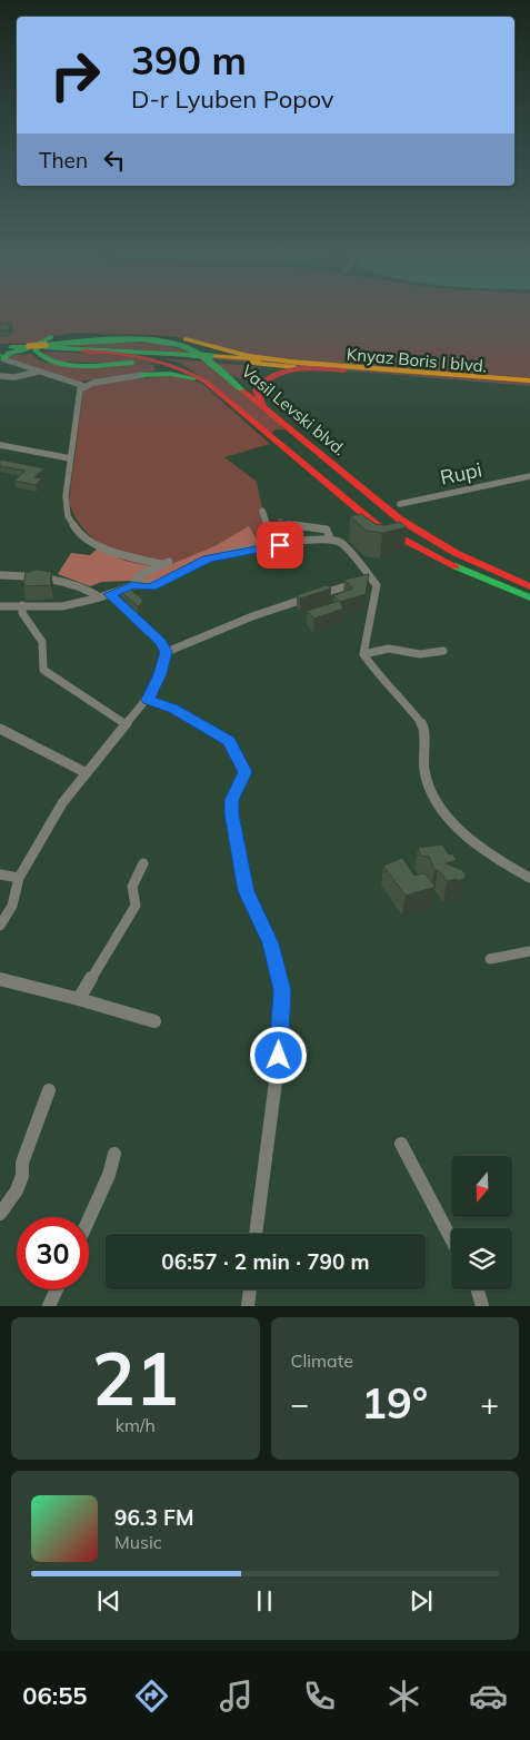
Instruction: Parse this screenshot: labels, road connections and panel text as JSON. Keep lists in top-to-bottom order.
{
  "streets": {
    "main road": ["Knyaz Boris I blvd.", "Vasil Levski blvd."],
    "street": ["Rupi"]
  },
  "crossings": [
    ["Knyaz Boris I blvd.", "Vasil Levski blvd."]
  ],
  "north": "bottom",
  "page": {
    "turn": ["390 m", "D-r Lyuben Popov"],
    "then": "Then",
    "limit": "30",
    "trip": "06:57 · 2 min · 790 m",
    "tile": [
      ["21", "km/h"],
      "Climate"
    ],
    "heat": ["−", "19°", "+"],
    "song": ["96.3 FM", "Music"],
    "tabs": "06:55"
  }
}
